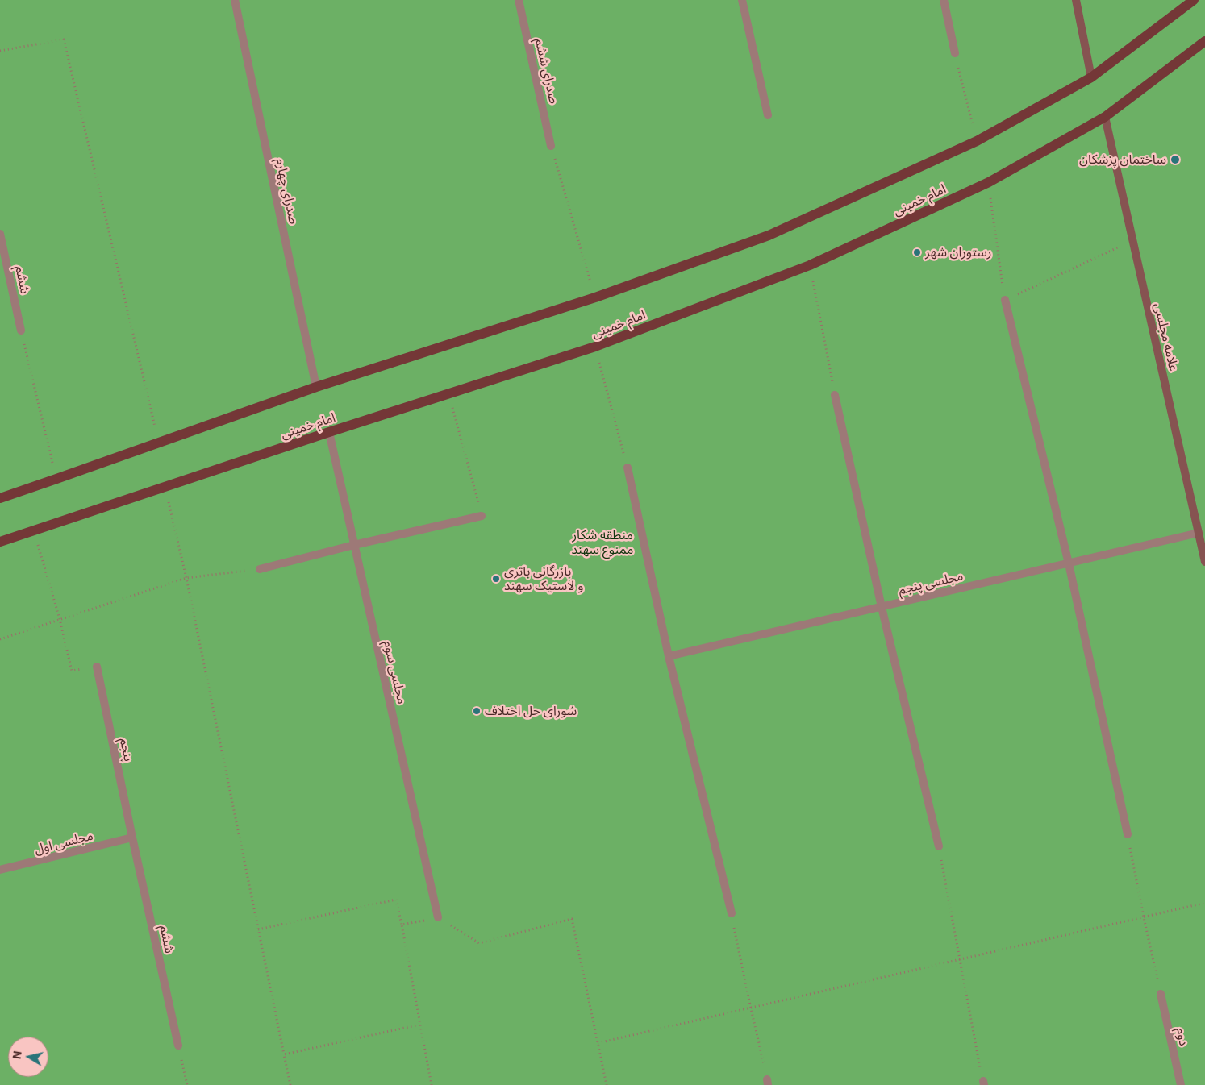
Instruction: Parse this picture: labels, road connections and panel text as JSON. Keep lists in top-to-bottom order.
{
  "streets": {
    "main road": ["امام خمینی"],
    "street": [
      "صدرای ششم",
      "صدرای چهارم",
      "ششم",
      "علامه مجلسی",
      "مجلسی پنجم",
      "مجلسی سوم",
      "پنجم",
      "مجلسی اول",
      "دوم"
    ]
  },
  "crossings": [
    ["امام خمینی", "علامه مجلسی"],
    ["امام خمینی", "مجلسی سوم"],
    ["ششم", "پنجم"],
    ["ششم", "مجلسی اول"],
    ["علامه مجلسی", "مجلسی پنجم"],
    ["پنجم", "مجلسی اول"]
  ],
  "parks": ["منطقه شکار ممنوع سهند"],
  "places": [
    "ساختمان پزشکان",
    "رستوران شهر",
    "بازرگانی باتری و لاستیک سهند",
    "شورای حل اختلاف"
  ],
  "north": "left"
}
